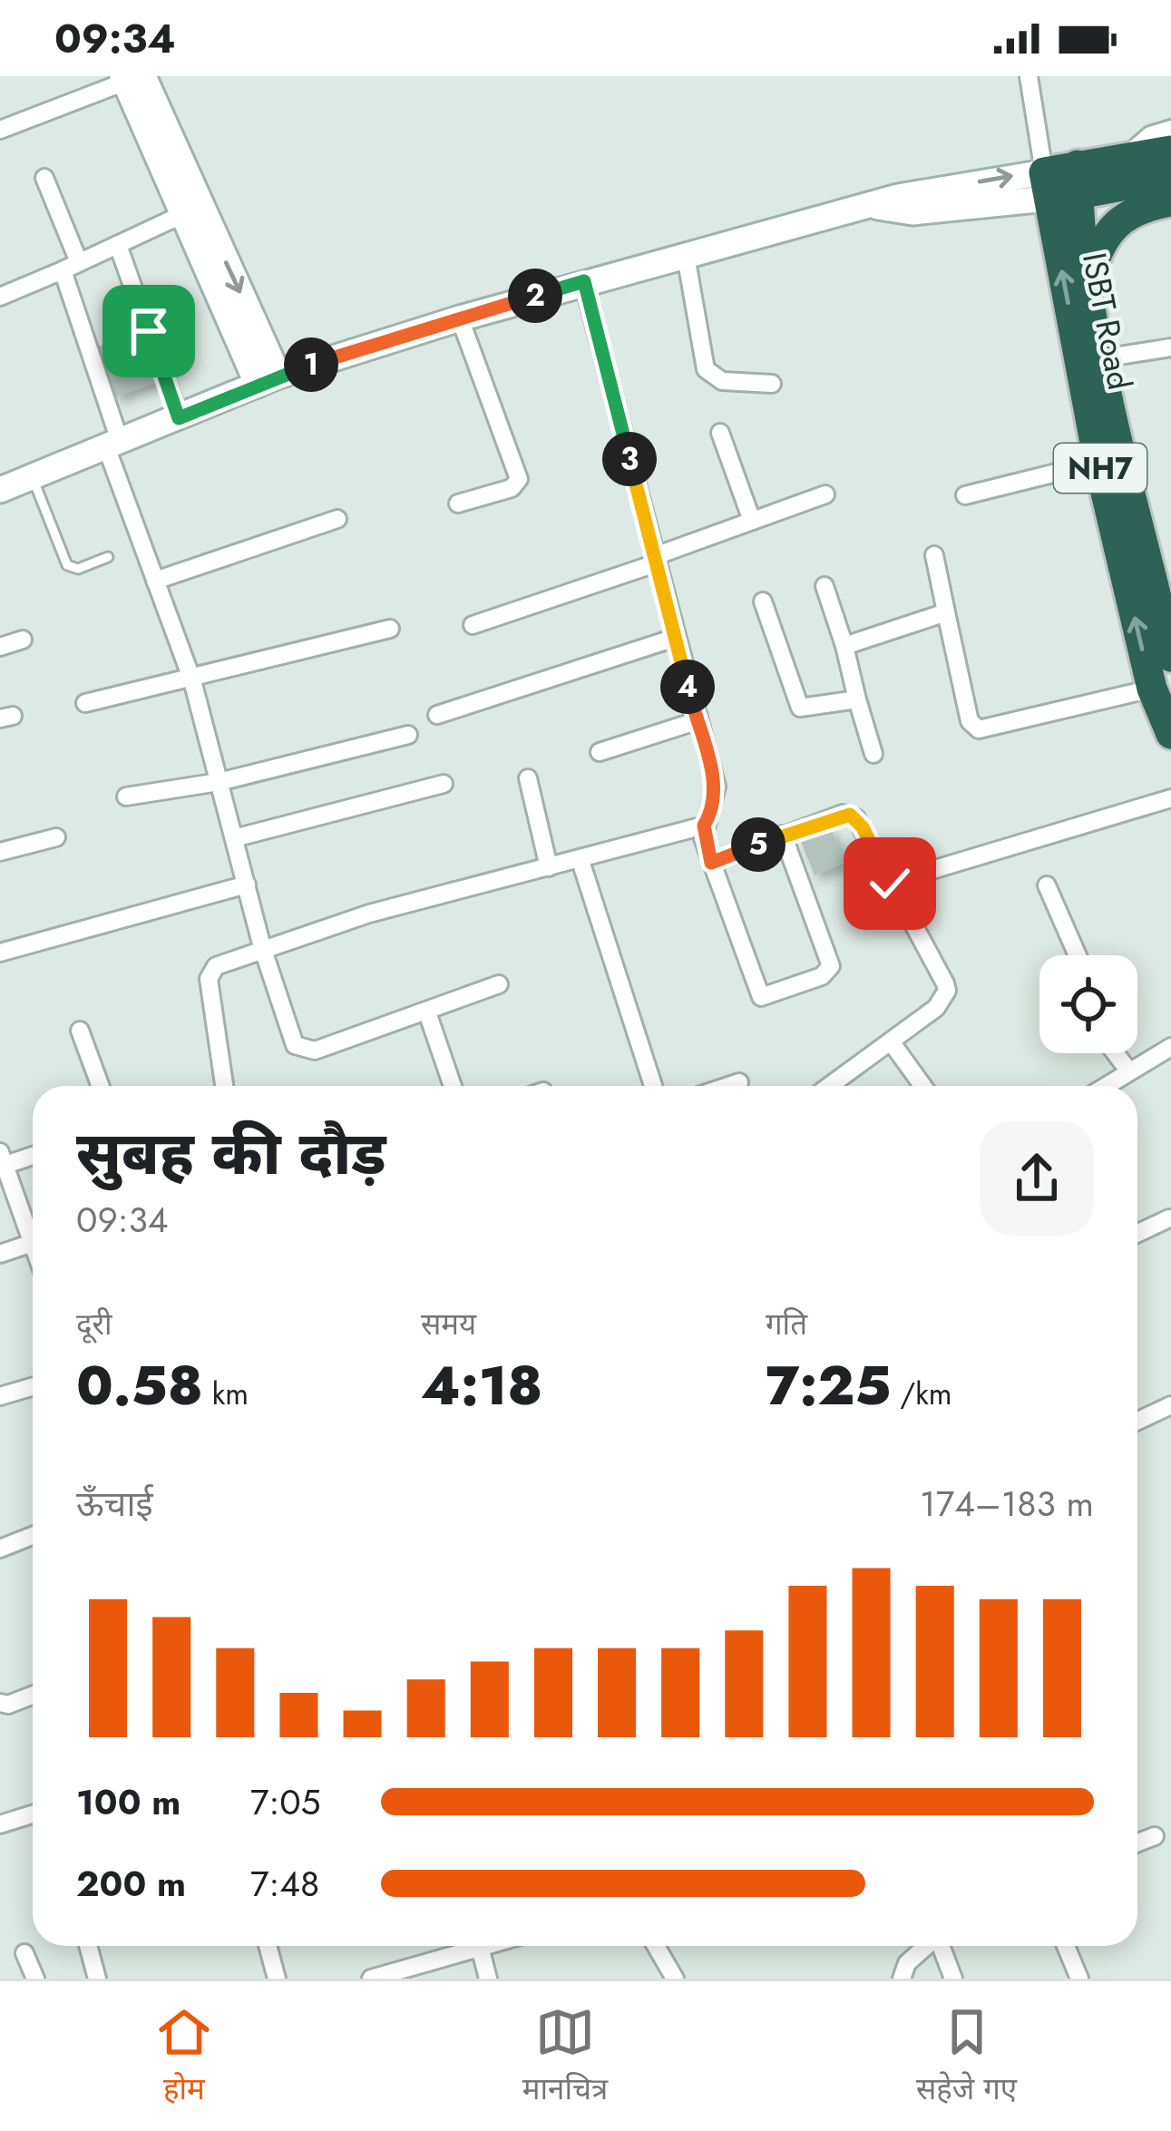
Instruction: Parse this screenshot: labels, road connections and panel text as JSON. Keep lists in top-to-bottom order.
{
  "streets": {
    "highway": ["ISBT Road", "NH7"]
  },
  "crossings": [
    ["ISBT Road", "NH7"]
  ],
  "page": {
    "status": "09:34",
    "pins": [
      "2",
      "1",
      "3",
      "4",
      "5"
    ],
    "heading": ["सुबह की दौड़", "09:34"],
    "stats": [
      ["दूरी", "0.58 km"],
      ["समय", "4:18"],
      ["गति", "7:25 /km"]
    ],
    "chart": ["ऊँचाई", "174–183 m"],
    "list": [
      {
        "name": "100 m",
        "note": "7:05"
      },
      {
        "name": "200 m",
        "note": "7:48"
      }
    ],
    "tabs": ["होम", "मानचित्र", "सहेजे गए"]
  }
}
